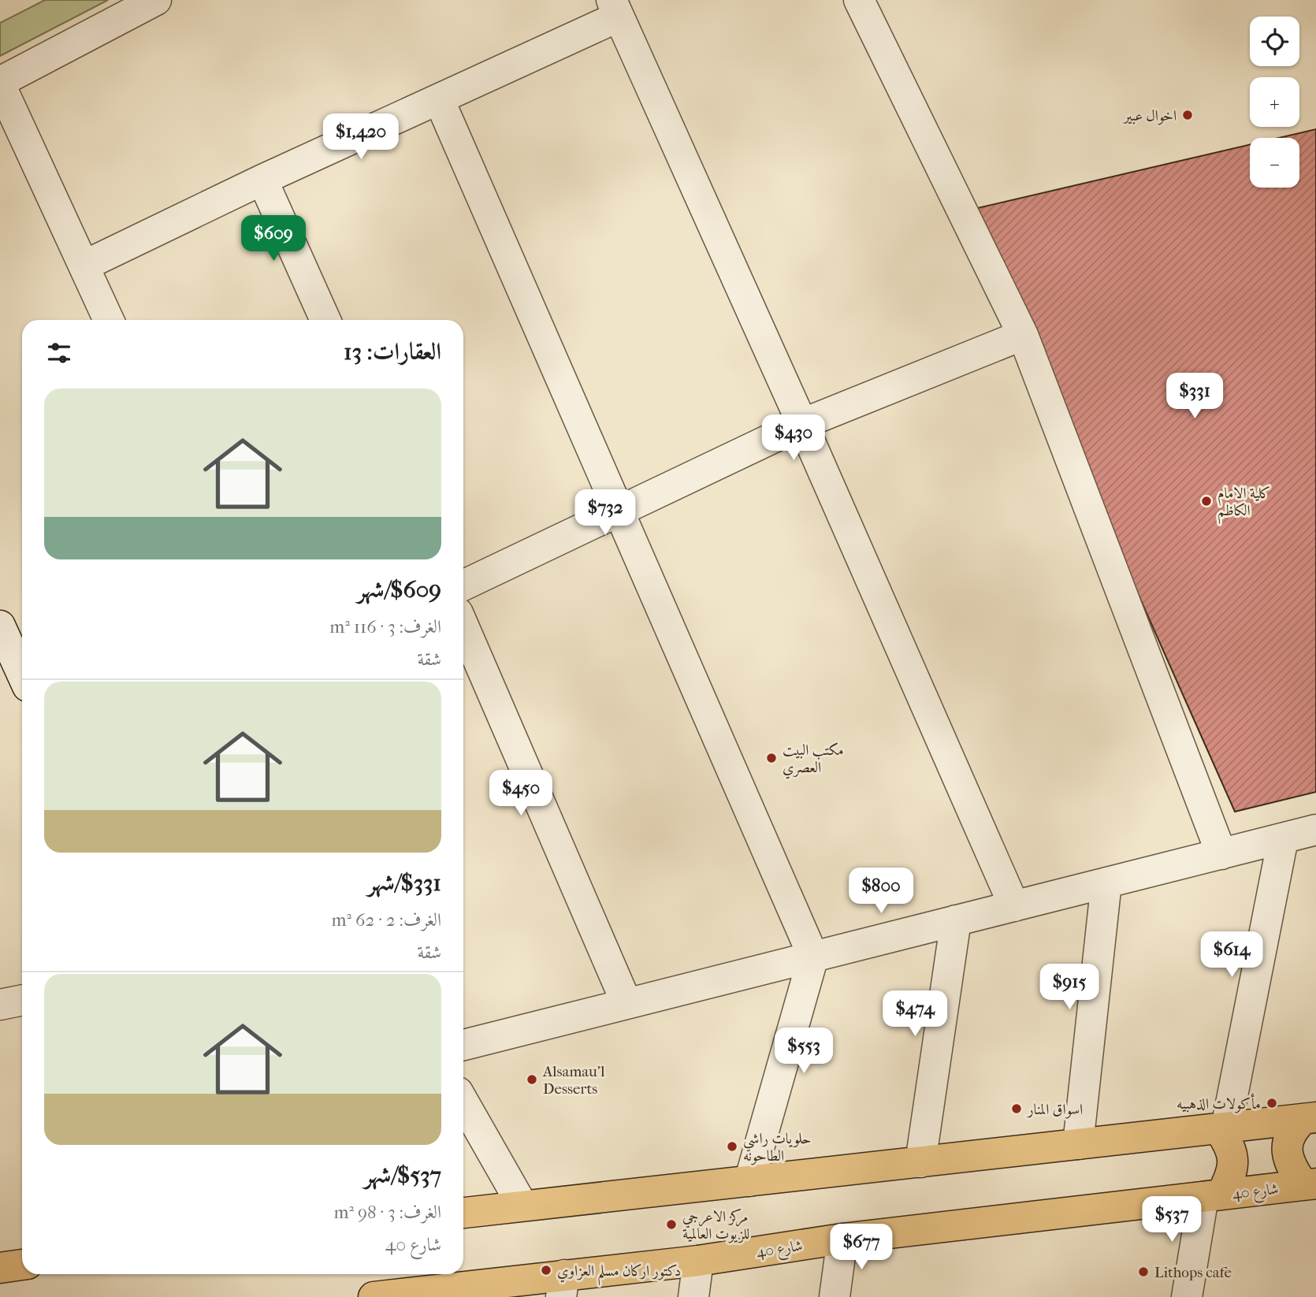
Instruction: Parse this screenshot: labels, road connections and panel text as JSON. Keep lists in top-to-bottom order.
{
  "streets": {
    "main road": ["شارع 40"]
  },
  "places": [
    "اخوال عبير",
    "كلية الامام الكاظم",
    "مكتب البيت العصري",
    "Alsamau'l Desserts",
    "مأكولات الذهبيه",
    "اسواق المنار",
    "حلويات راشي الطاحونه",
    "مركز الاعرجي للزيوت العالمية",
    "دكتور اركان مسلم العزاوي",
    "Lithops cafe"
  ],
  "page": {
    "map_buttons": ["+", "−"],
    "price": [
      "$1,420",
      "$609",
      "$331",
      "$430",
      "$732",
      "$450",
      "$800",
      "$614",
      "$915",
      "$474",
      "$553",
      "$537",
      "$677"
    ],
    "heading": "العقارات: 13",
    "list": [
      {
        "name": "$609/شهر",
        "note": "الغرف: 3 · 116 m² · شقة"
      },
      {
        "name": "$331/شهر",
        "note": "الغرف: 2 · 62 m² · شقة"
      },
      {
        "name": "$537/شهر",
        "note": "الغرف: 3 · 98 m² · شارع 40"
      }
    ]
  }
}
